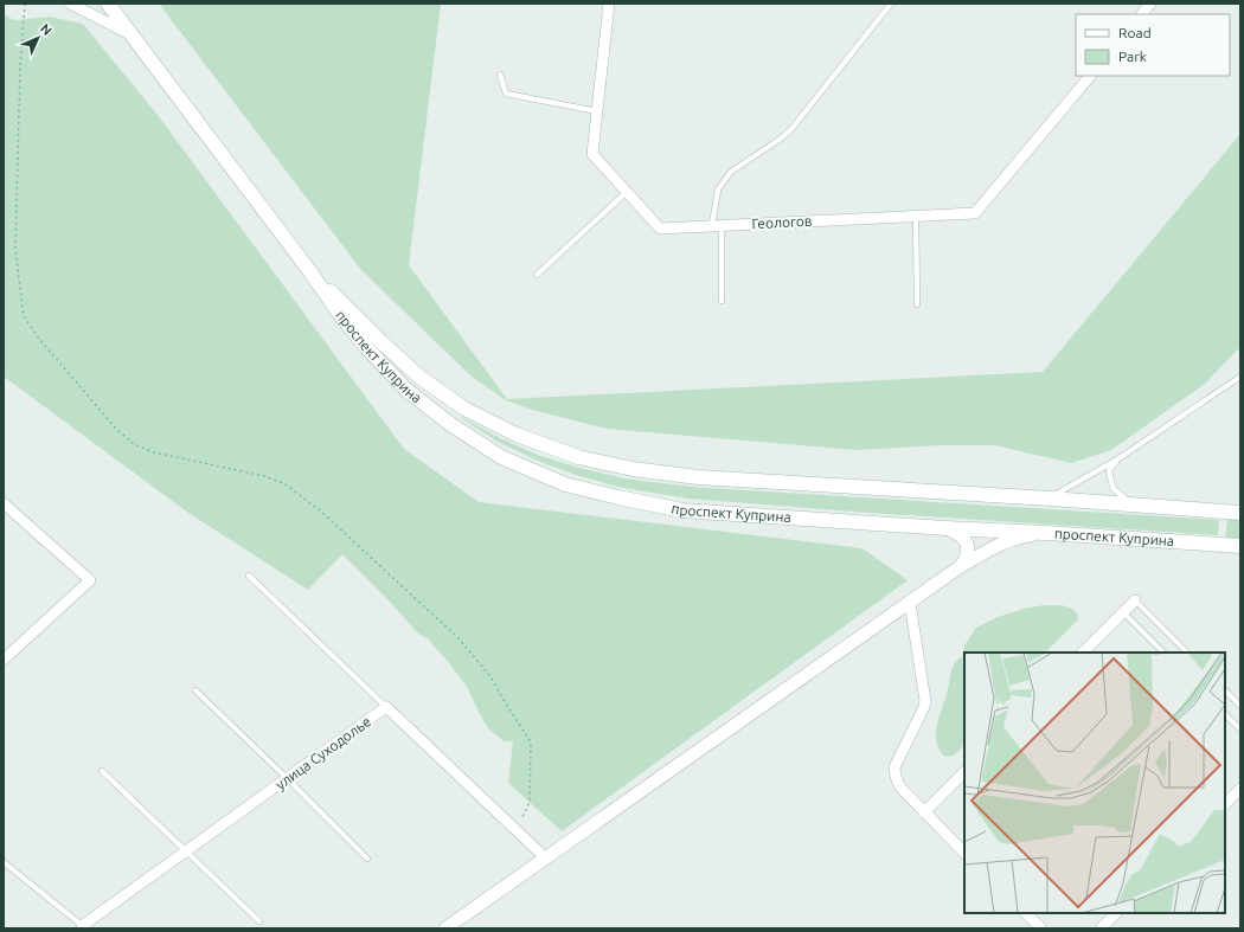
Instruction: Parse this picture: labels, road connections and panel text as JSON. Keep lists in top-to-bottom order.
{
  "streets": {
    "main road": ["проспект Куприна"],
    "street": ["Геологов", "улица Суходолье"]
  },
  "legend": ["Road", "Park"],
  "north": "top right"
}
